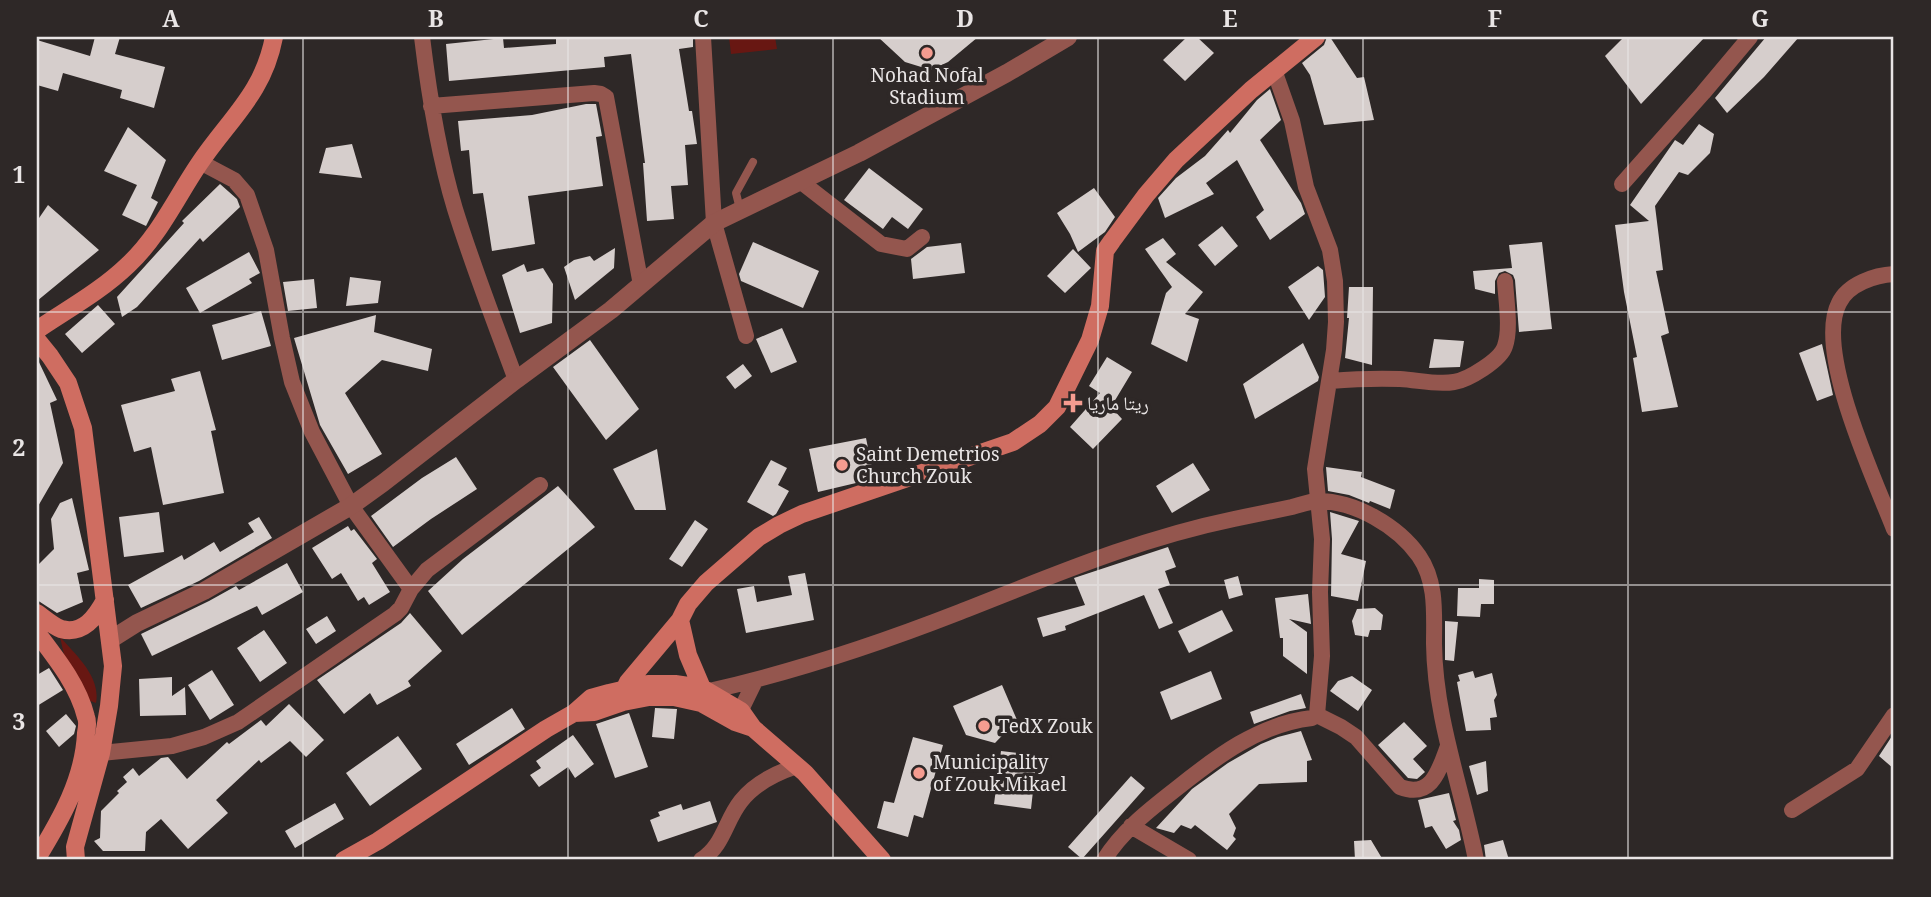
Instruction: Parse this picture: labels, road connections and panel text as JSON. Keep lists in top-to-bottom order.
{
  "places": {
    "other": [
      "Nohad Nofal Stadium",
      "Saint Demetrios Church Zouk",
      "TedX Zouk",
      "Municipality of Zouk Mikael"
    ],
    "health": ["ريتا ماريا"]
  },
  "grid": {
    "columns": [
      "A",
      "B",
      "C",
      "D",
      "E",
      "F",
      "G"
    ],
    "rows": ["1", "2", "3"]
  }
}
